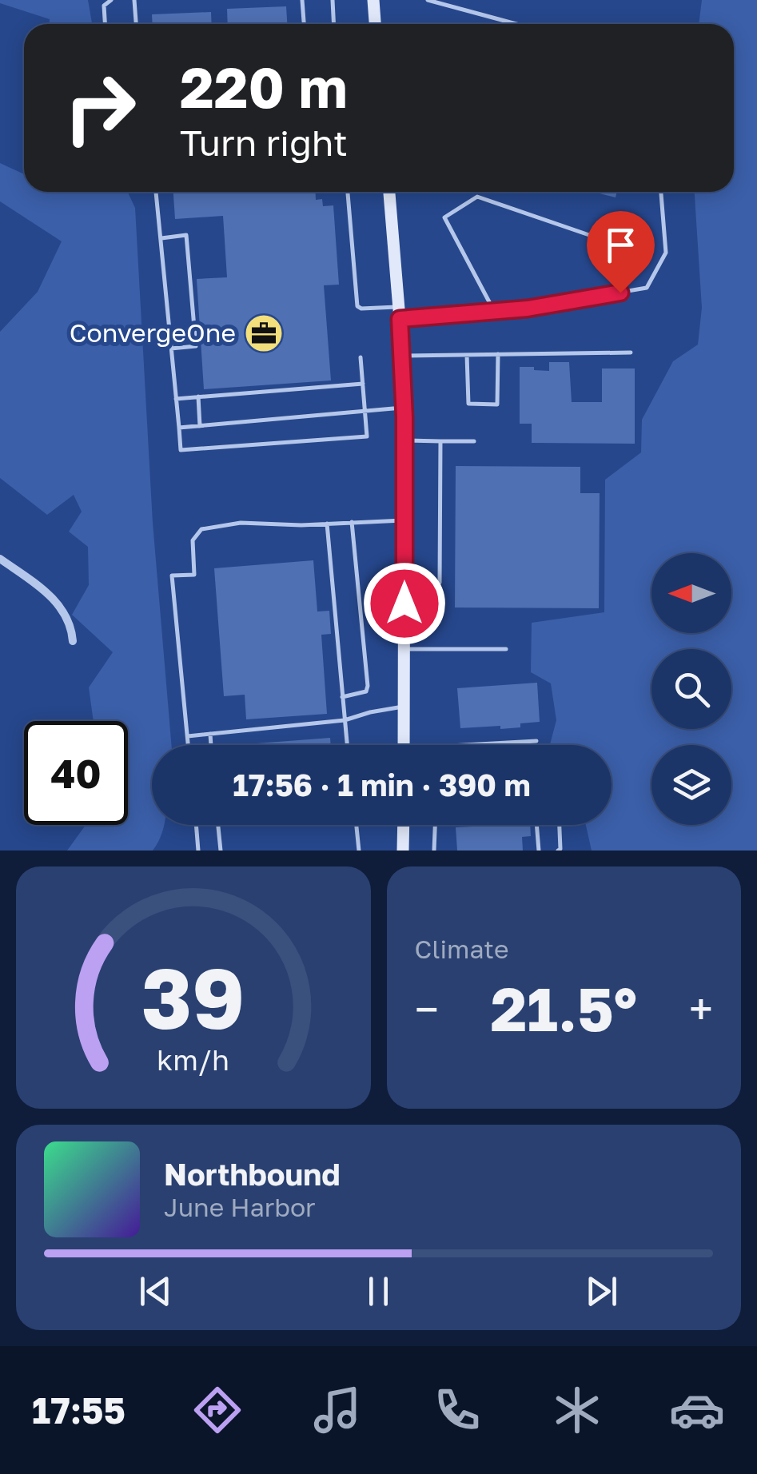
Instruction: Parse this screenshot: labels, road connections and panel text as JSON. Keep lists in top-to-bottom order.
{
  "places": {
    "office": ["ConvergeOne"]
  },
  "north": "left",
  "page": {
    "turn": ["220 m", "Turn right"],
    "limit": "40",
    "trip": "17:56 · 1 min · 390 m",
    "tile": "Climate",
    "heat": ["−", "21.5°", "+"],
    "song": ["Northbound", "June Harbor"],
    "tabs": "17:55",
    "gauge": ["39", "km/h"]
  }
}
